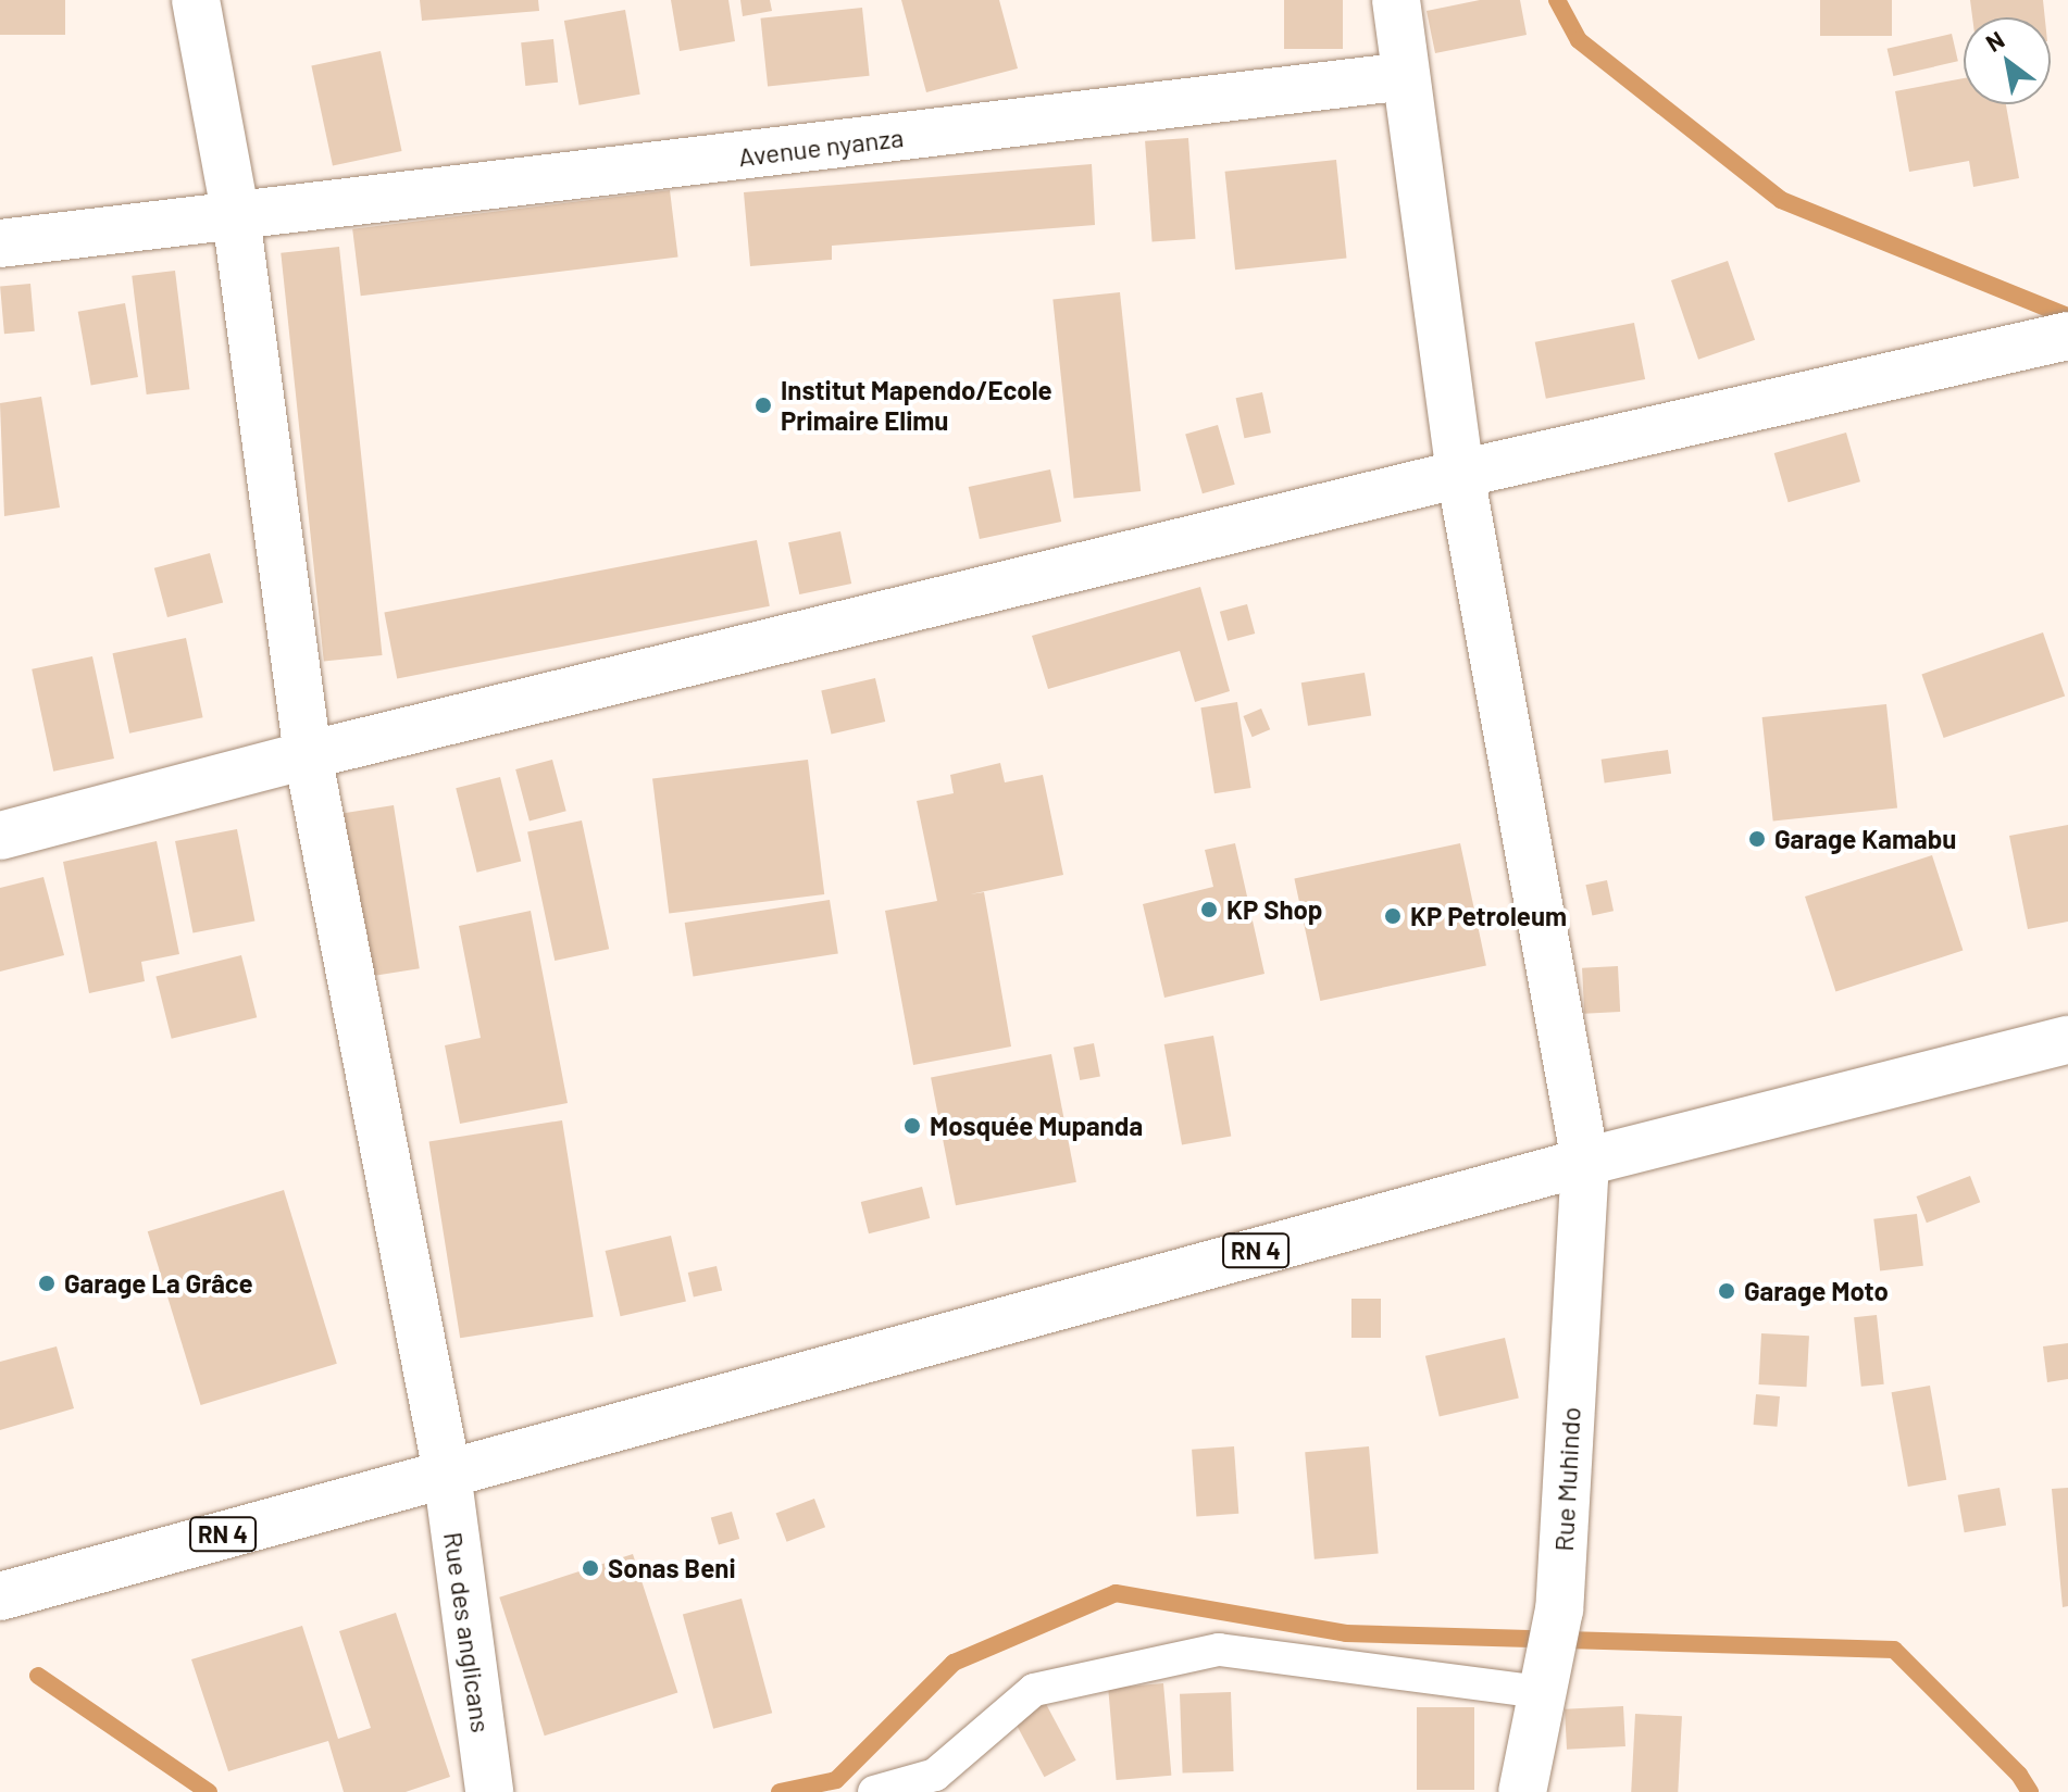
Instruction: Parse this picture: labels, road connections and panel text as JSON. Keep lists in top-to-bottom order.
{
  "streets": {
    "main road": [
      "Avenue nyanza",
      "RN 4",
      "Rue Muhindo",
      "Rue des anglicans"
    ]
  },
  "crossings": [
    ["Avenue nyanza", "Rue Muhindo"],
    ["Avenue nyanza", "Rue des anglicans"],
    ["RN 4", "Rue Muhindo"],
    ["RN 4", "Rue des anglicans"]
  ],
  "places": [
    "Institut Mapendo/Ecole Primaire Elimu",
    "Garage Kamabu",
    "KP Shop",
    "KP Petroleum",
    "Mosquée Mupanda",
    "Garage La Grâce",
    "Garage Moto",
    "Sonas Beni"
  ],
  "north": "top left"
}
